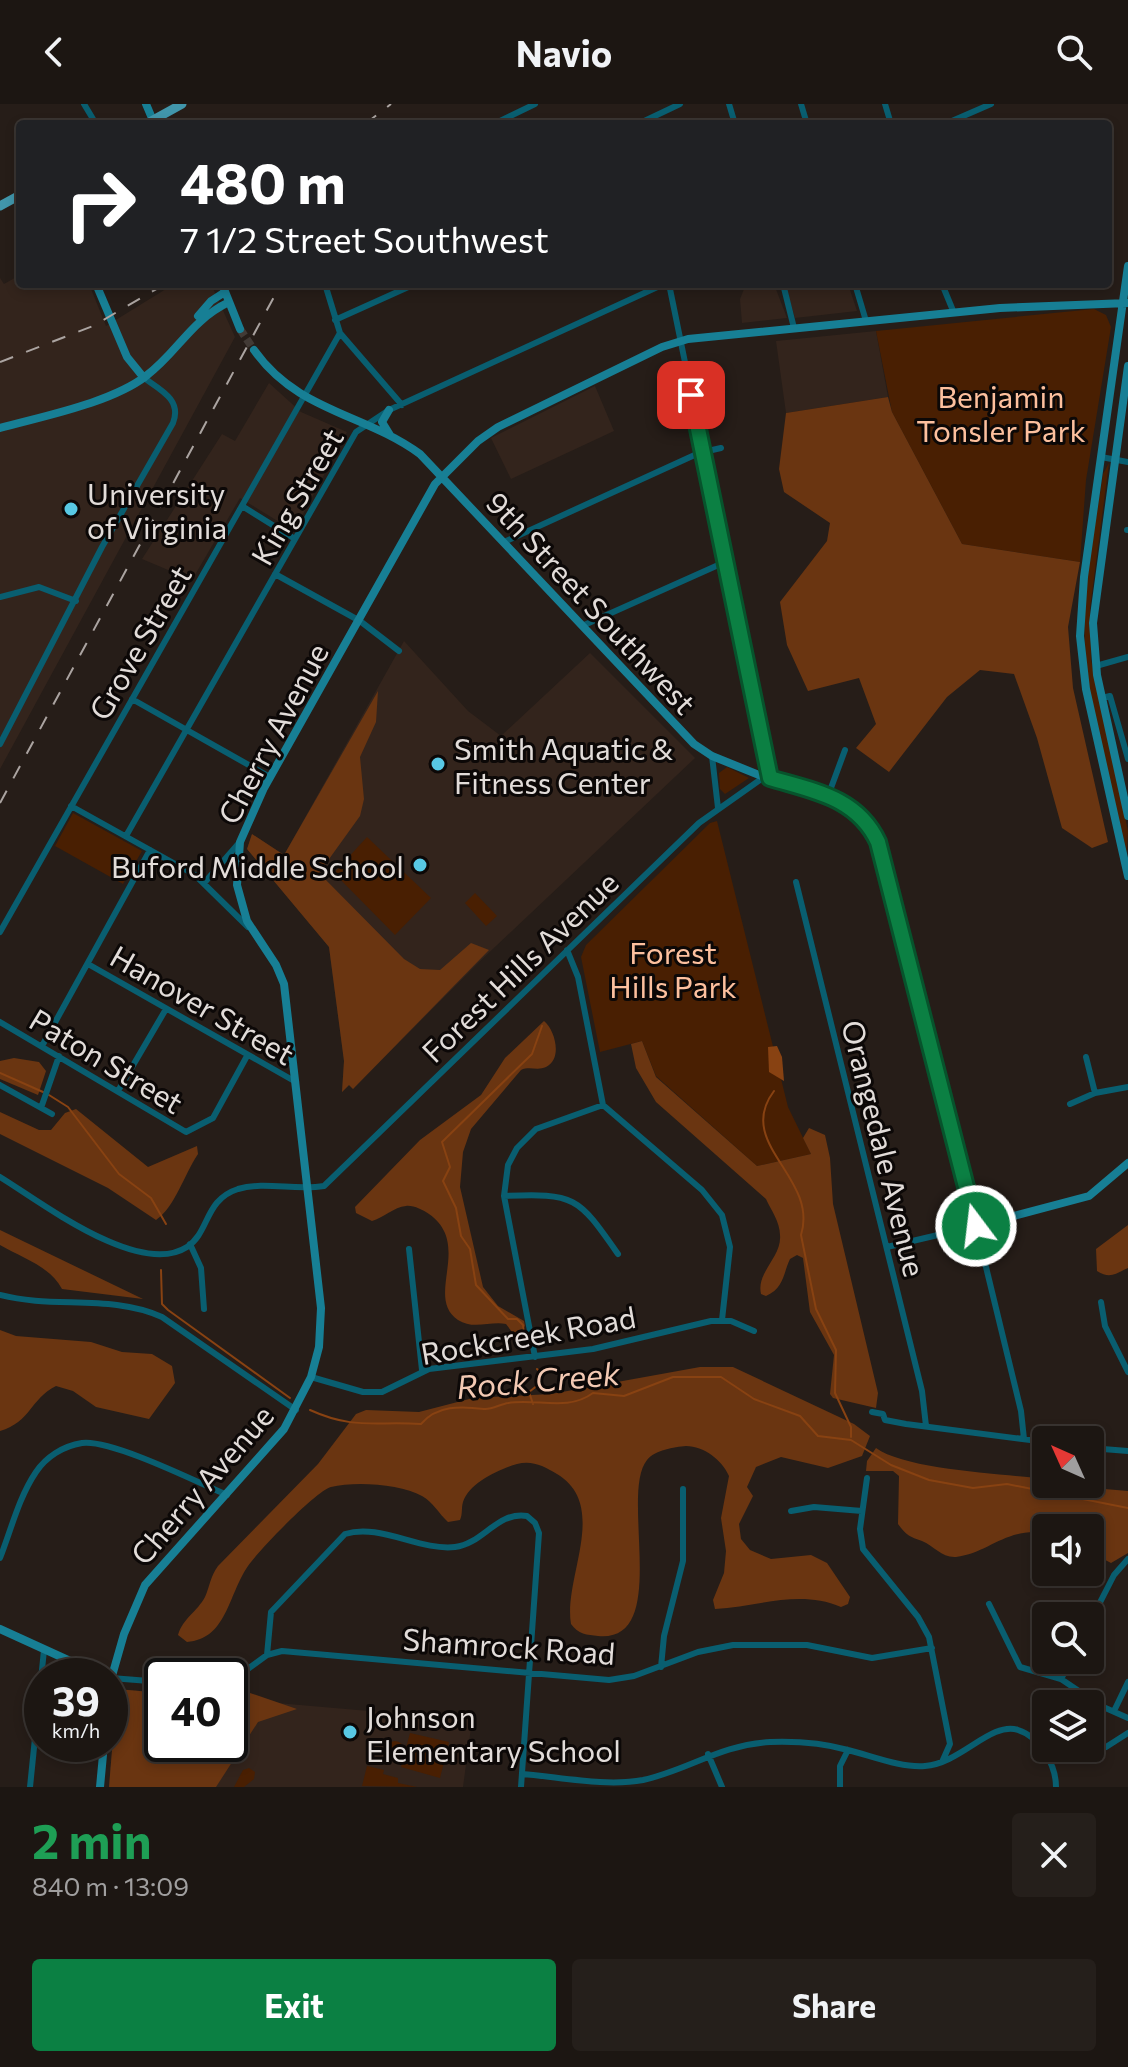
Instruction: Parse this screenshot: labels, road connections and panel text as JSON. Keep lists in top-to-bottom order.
{
  "streets": {
    "street": [
      "King Street",
      "9th Street Southwest",
      "Grove Street",
      "Cherry Avenue",
      "Forest Hills Avenue",
      "Hanover Street",
      "Paton Street",
      "Orangedale Avenue",
      "Rockcreek Road",
      "Shamrock Road"
    ]
  },
  "crossings": [
    ["King Street", "9th Street Southwest"],
    ["9th Street Southwest", "Grove Street"],
    ["9th Street Southwest", "Cherry Avenue"],
    ["9th Street Southwest", "Forest Hills Avenue"],
    ["Cherry Avenue", "Forest Hills Avenue"],
    ["Cherry Avenue", "Hanover Street"],
    ["Cherry Avenue", "Rockcreek Road"],
    ["Hanover Street", "Paton Street"]
  ],
  "water": ["Rock Creek"],
  "parks": ["Benjamin Tonsler Park", "Forest Hills Park"],
  "places": [
    "University of Virginia",
    "Smith Aquatic & Fitness Center",
    "Buford Middle School",
    "Johnson Elementary School"
  ],
  "north": "top left",
  "page": {
    "header": "Navio",
    "turn": ["480 m", "7 1/2 Street Southwest"],
    "speed": "39 km/h",
    "limit": "40",
    "heading": ["2 min", "840 m · 13:09"],
    "buttons": ["Exit", "Share"]
  }
}
